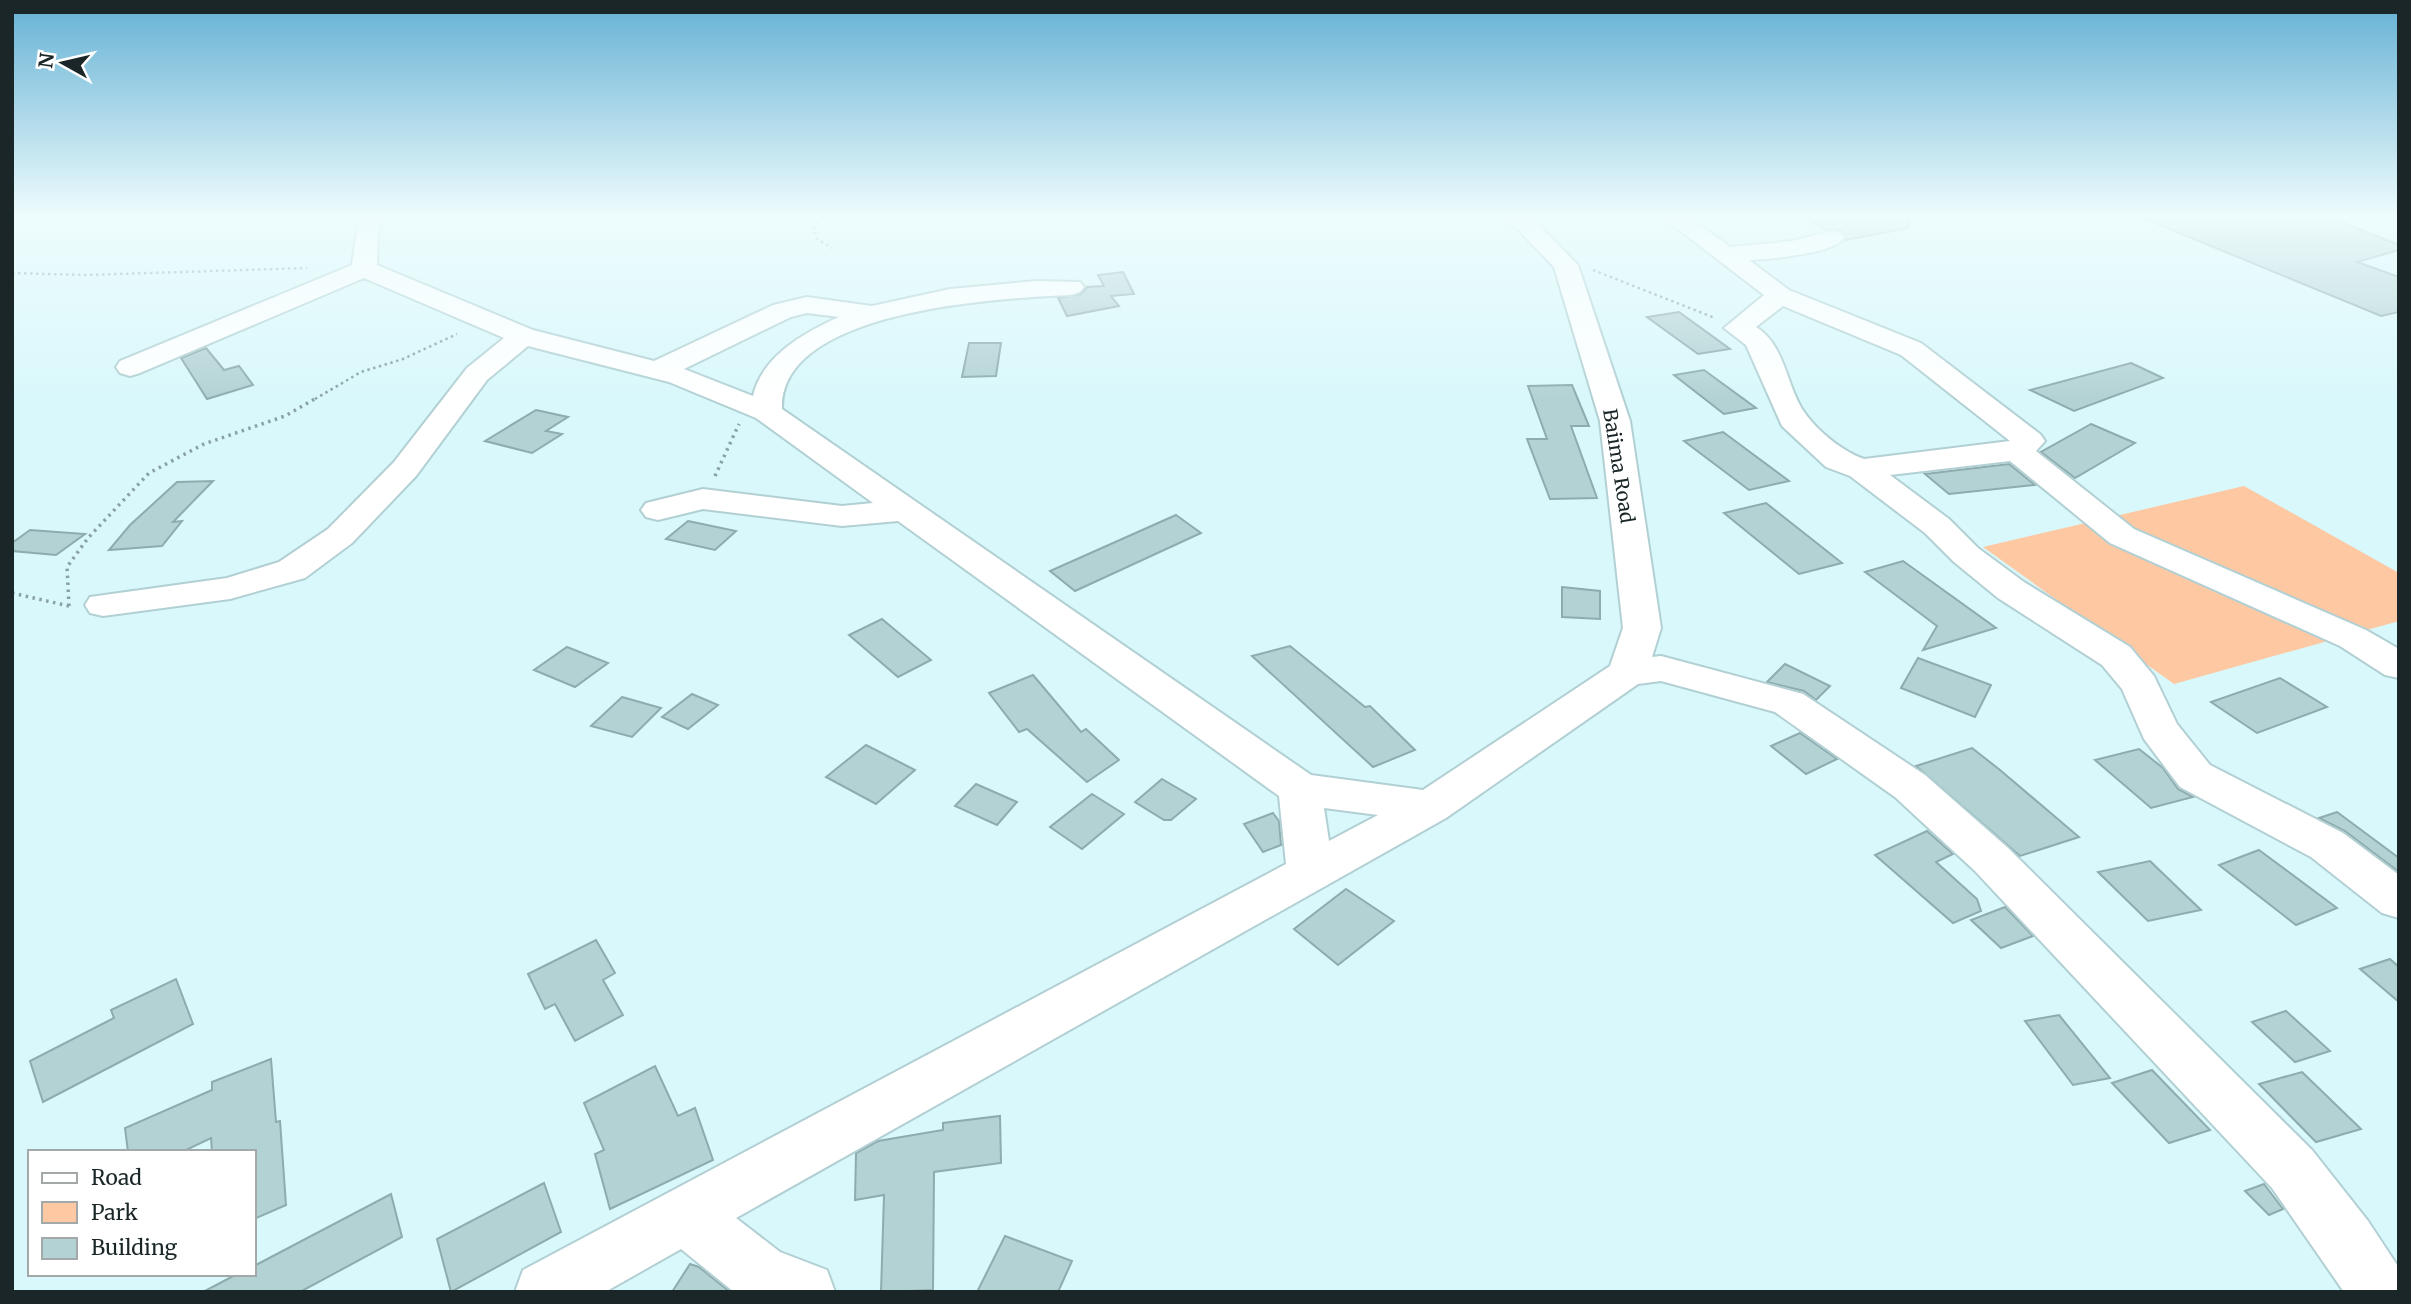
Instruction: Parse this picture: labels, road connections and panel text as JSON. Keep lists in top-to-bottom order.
{
  "streets": {
    "street": ["Baiima Road"]
  },
  "legend": ["Road", "Park", "Building"],
  "north": "left"
}
